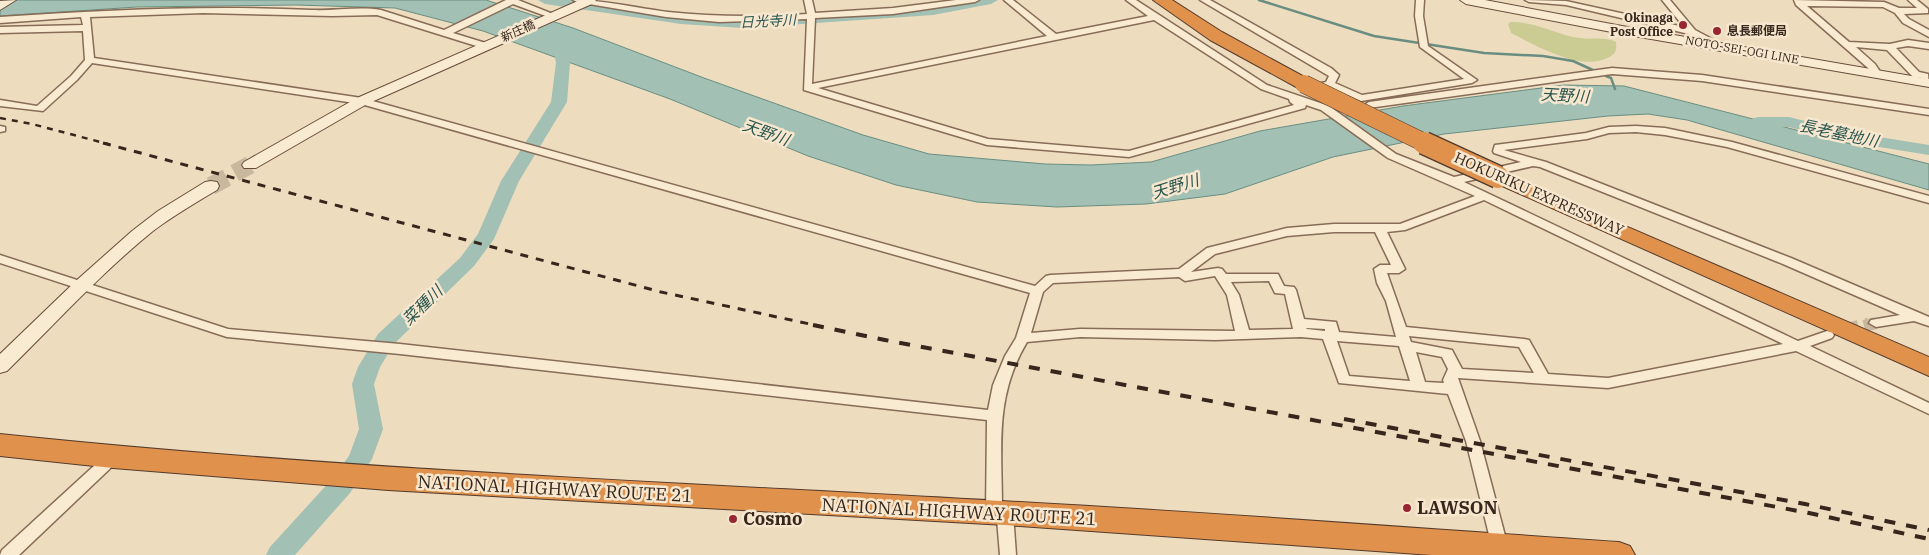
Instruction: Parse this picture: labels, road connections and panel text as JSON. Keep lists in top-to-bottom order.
{
  "streets": {
    "highway": ["HOKURIKU EXPRESSWAY", "NATIONAL HIGHWAY ROUTE 21"],
    "street": ["新庄橋", "NOTO-SEI-OGI LINE"]
  },
  "water": [
    "日光寺川",
    "天野川",
    "長老墓地川",
    "菜種川"
  ],
  "places": [
    "Okinaga Post Office",
    "息長郵便局",
    "LAWSON",
    "Cosmo"
  ]
}
